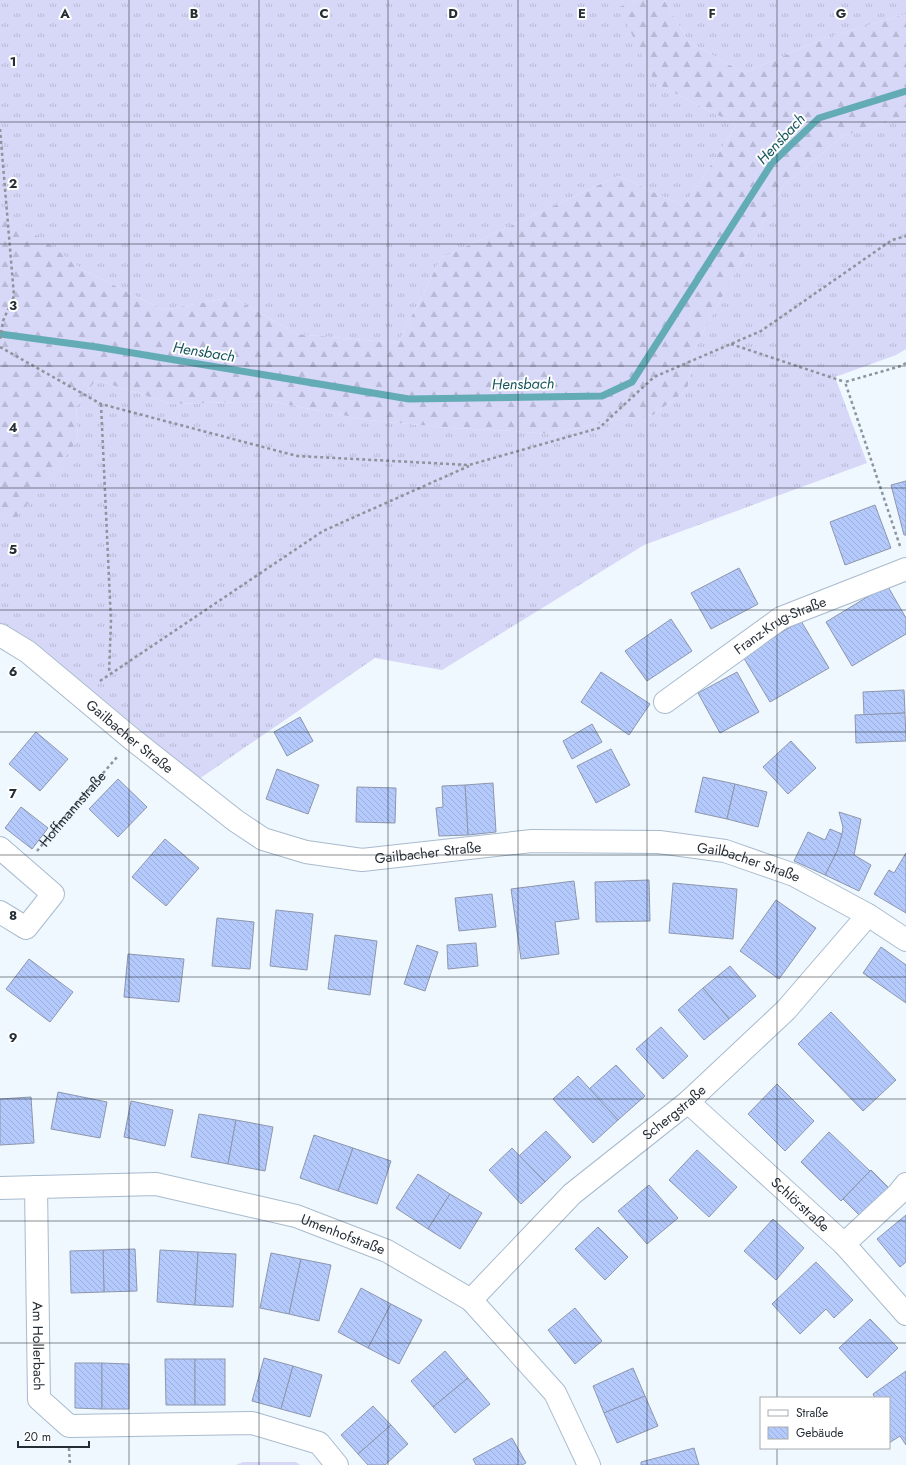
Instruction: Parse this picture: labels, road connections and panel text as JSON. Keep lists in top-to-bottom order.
{
  "streets": {
    "street": [
      "Franz-Krug-Straße",
      "Gailbacher Straße",
      "Schergstraße",
      "Schlörstraße",
      "Umenhofstraße",
      "Am Hollerbach"
    ],
    "path": ["Hoffmannstraße"]
  },
  "crossings": [
    ["Gailbacher Straße", "Schergstraße"],
    ["Schergstraße", "Schlörstraße"],
    ["Schergstraße", "Umenhofstraße"],
    ["Umenhofstraße", "Am Hollerbach"]
  ],
  "water": ["Hensbach"],
  "legend": ["Straße", "Gebäude"],
  "scale_bar": "20 m",
  "grid": {
    "columns": [
      "A",
      "B",
      "C",
      "D",
      "E",
      "F",
      "G"
    ],
    "rows": [
      "1",
      "2",
      "3",
      "4",
      "5",
      "6",
      "7",
      "8",
      "9"
    ]
  }
}
